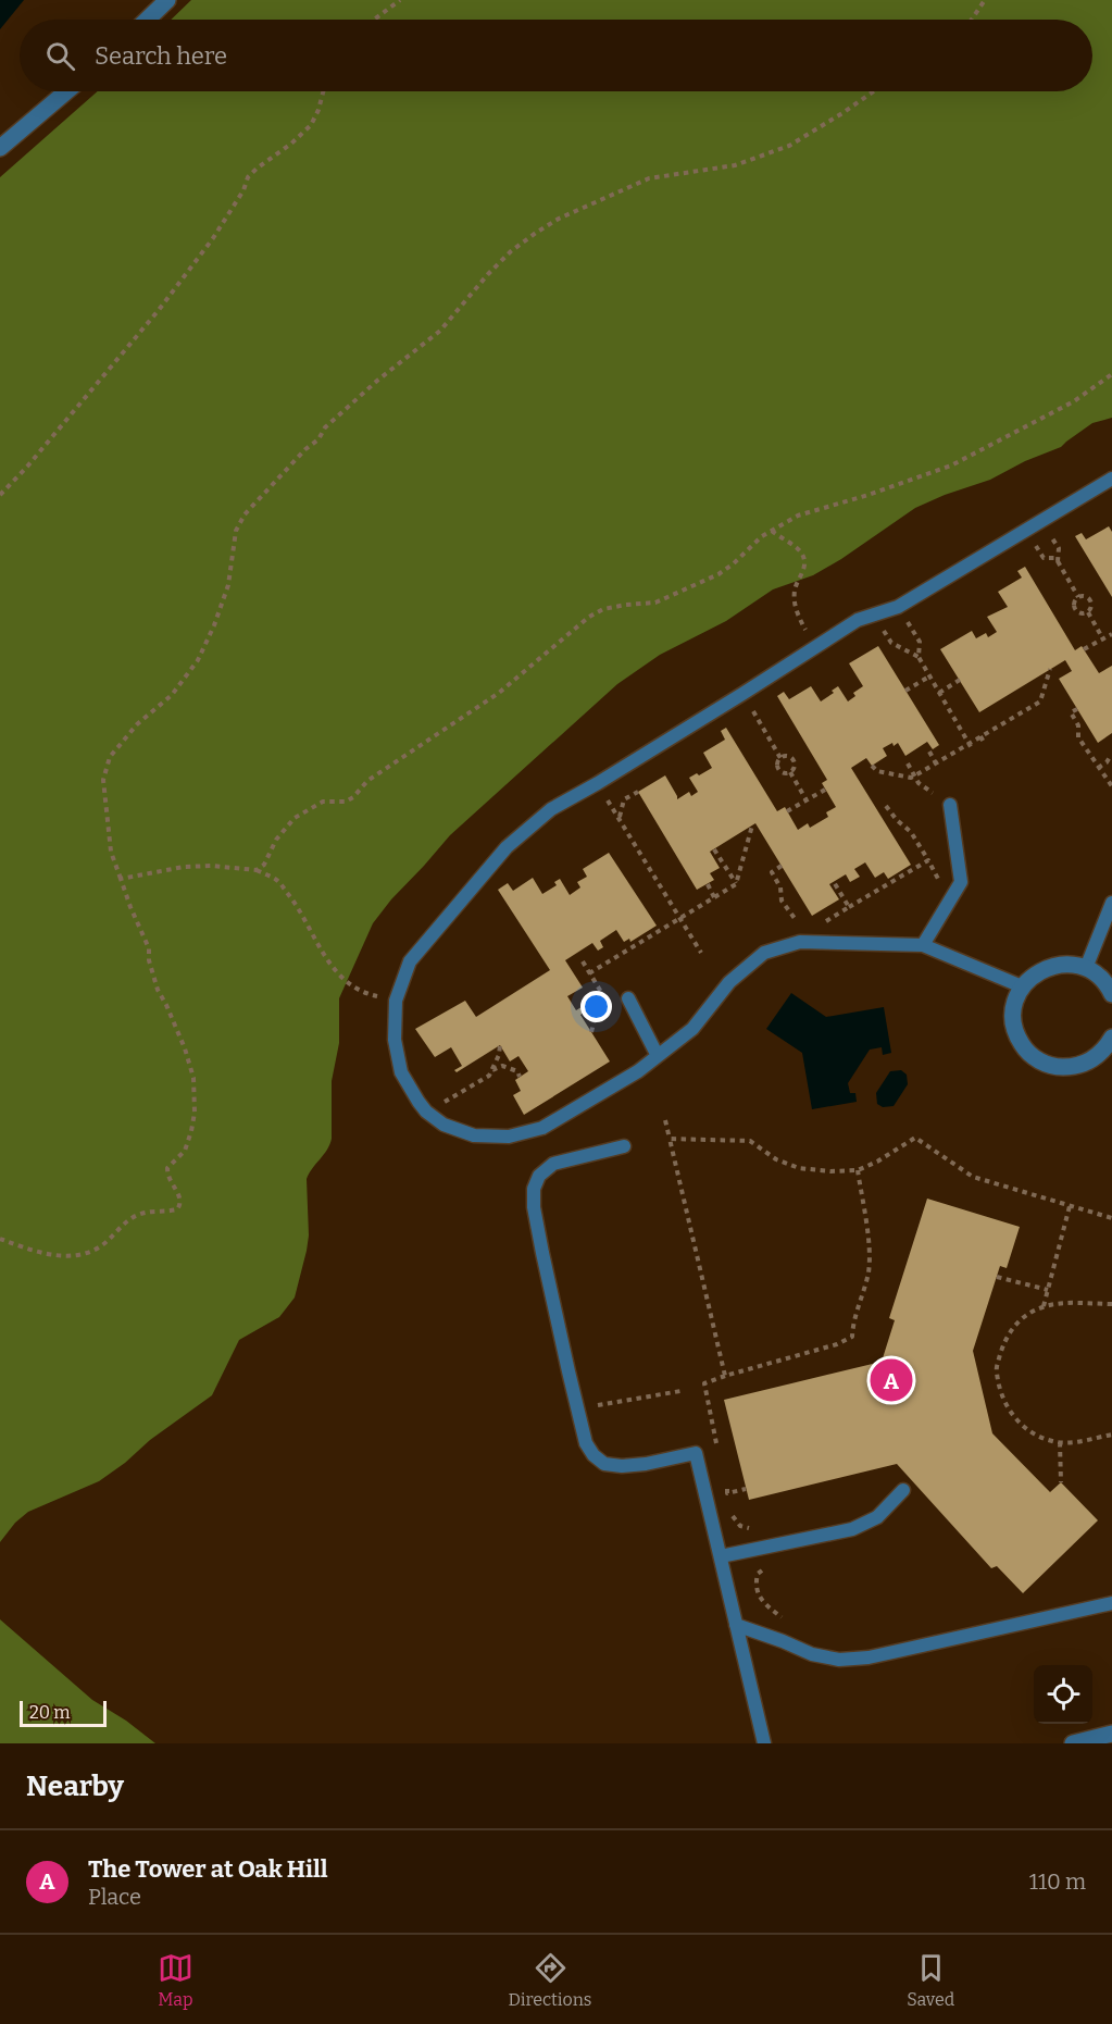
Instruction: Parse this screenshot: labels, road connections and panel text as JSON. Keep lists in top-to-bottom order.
{
  "scale_bar": "20 m",
  "page": {
    "search": "Search here",
    "pins": "A",
    "scale": "20 m",
    "heading": "Nearby",
    "list": [
      {
        "mark": "A",
        "name": "The Tower at Oak Hill",
        "note": "Place",
        "value": "110 m"
      }
    ],
    "nav": ["Map", "Directions", "Saved"]
  }
}
